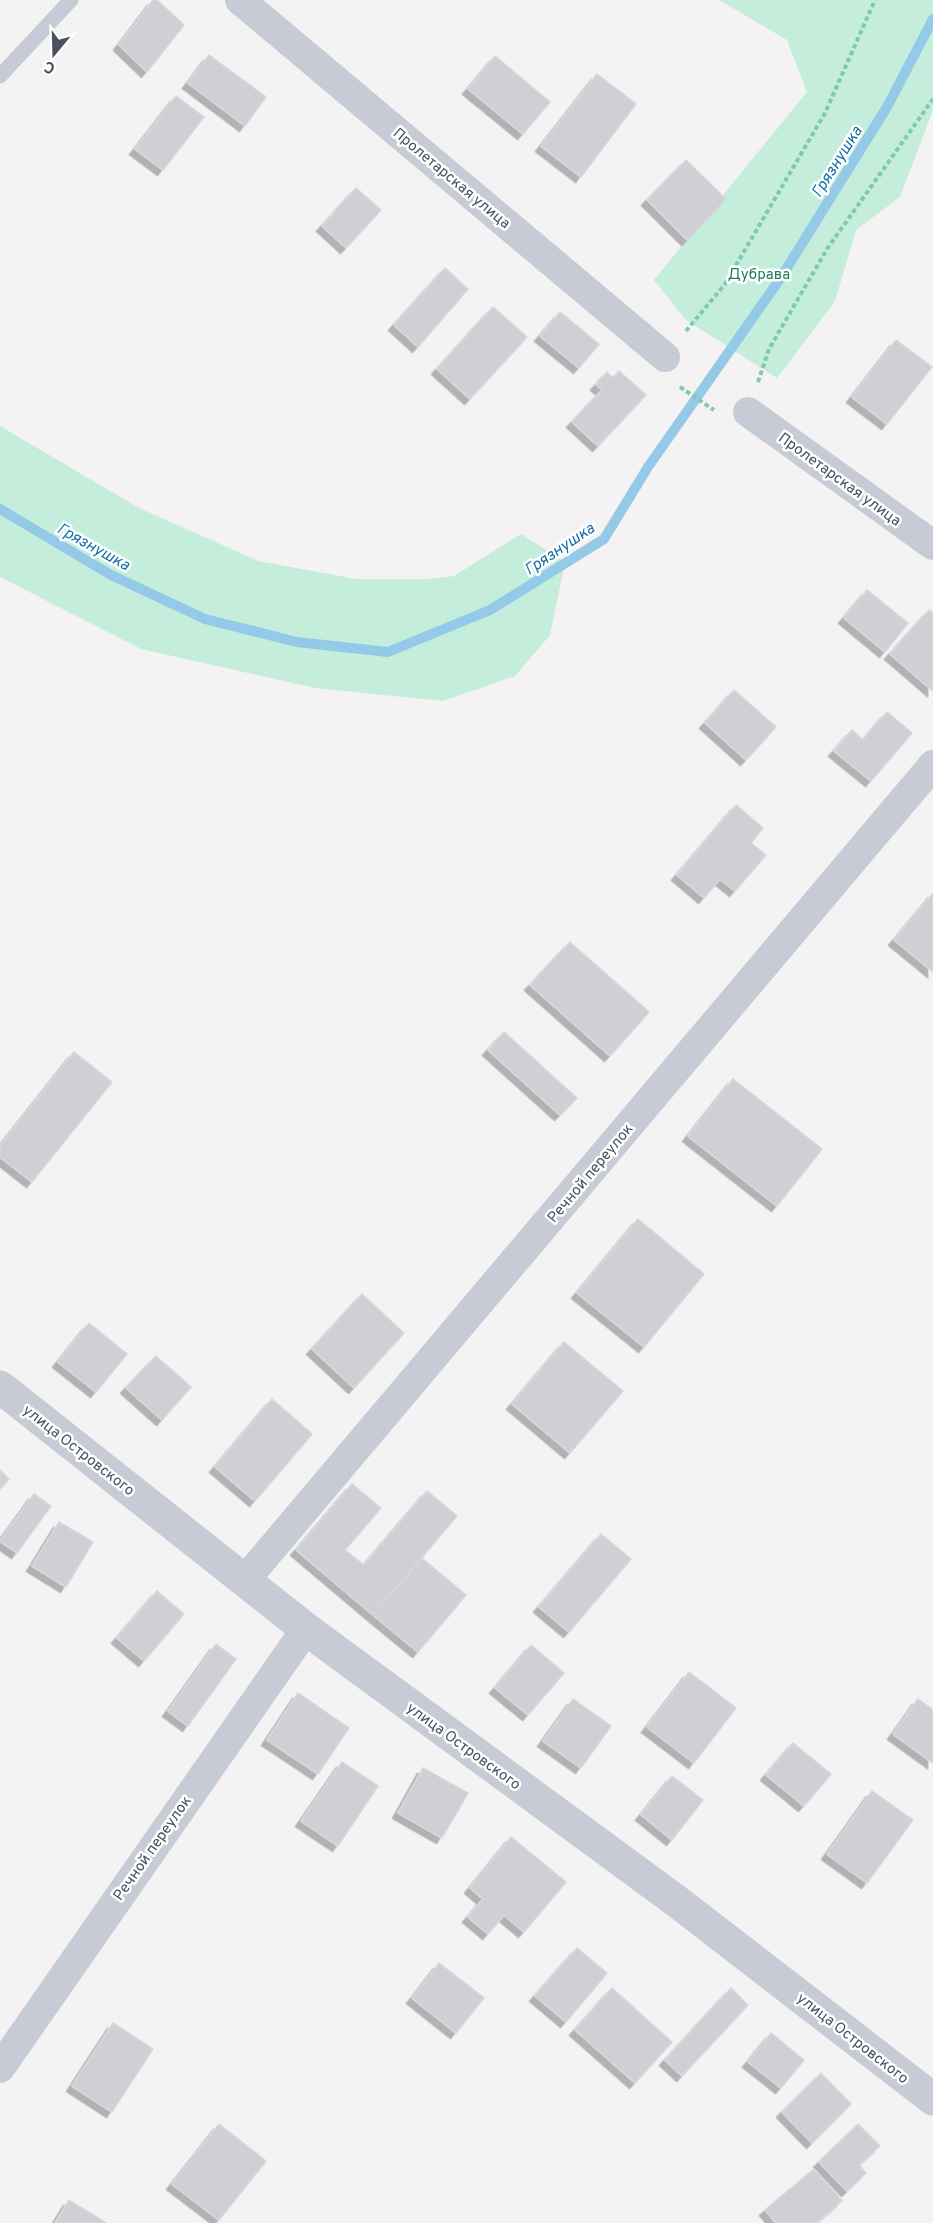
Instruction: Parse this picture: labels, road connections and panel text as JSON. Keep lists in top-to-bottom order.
{
  "streets": {
    "street": ["Пролетарская улица", "Речной переулок", "улица Островского"]
  },
  "crossings": [
    ["Речной переулок", "улица Островского"]
  ],
  "water": ["Грязнушка"],
  "parks": ["Дубрава"],
  "north": "bottom"
}
